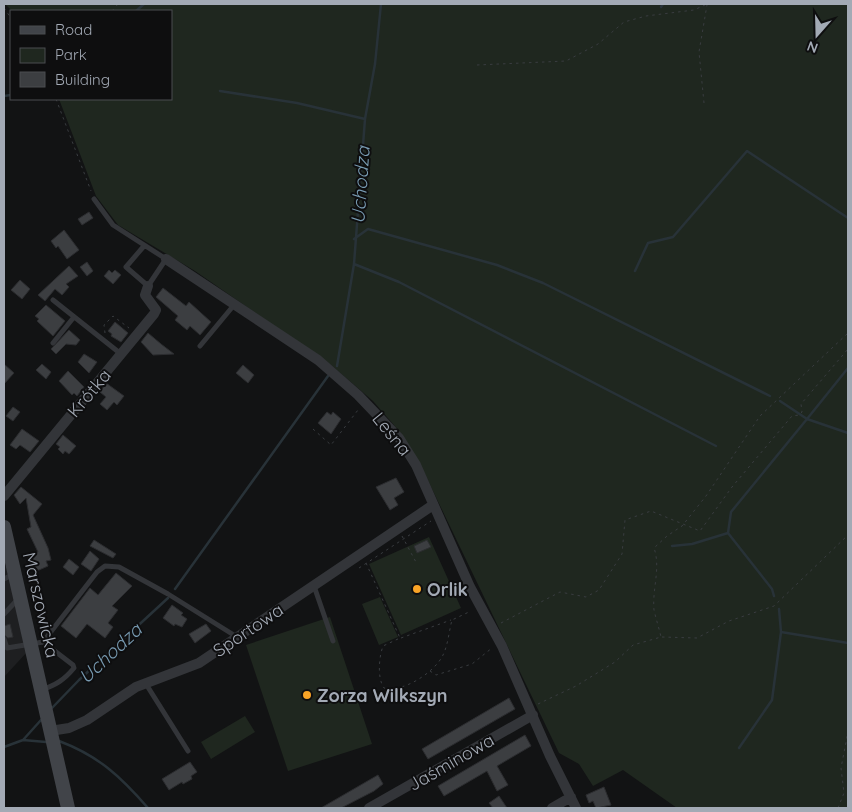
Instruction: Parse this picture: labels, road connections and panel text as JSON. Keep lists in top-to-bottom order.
{
  "streets": {
    "street": [
      "Krótka",
      "Leśna",
      "Marszowicka",
      "Sportowa",
      "Jaśminowa"
    ]
  },
  "crossings": [
    ["Leśna", "Sportowa"],
    ["Leśna", "Jaśminowa"],
    ["Marszowicka", "Sportowa"]
  ],
  "water": ["Uchodza"],
  "places": ["Orlik", "Zorza Wilkszyn"],
  "legend": ["Road", "Park", "Building"],
  "north": "bottom"
}
